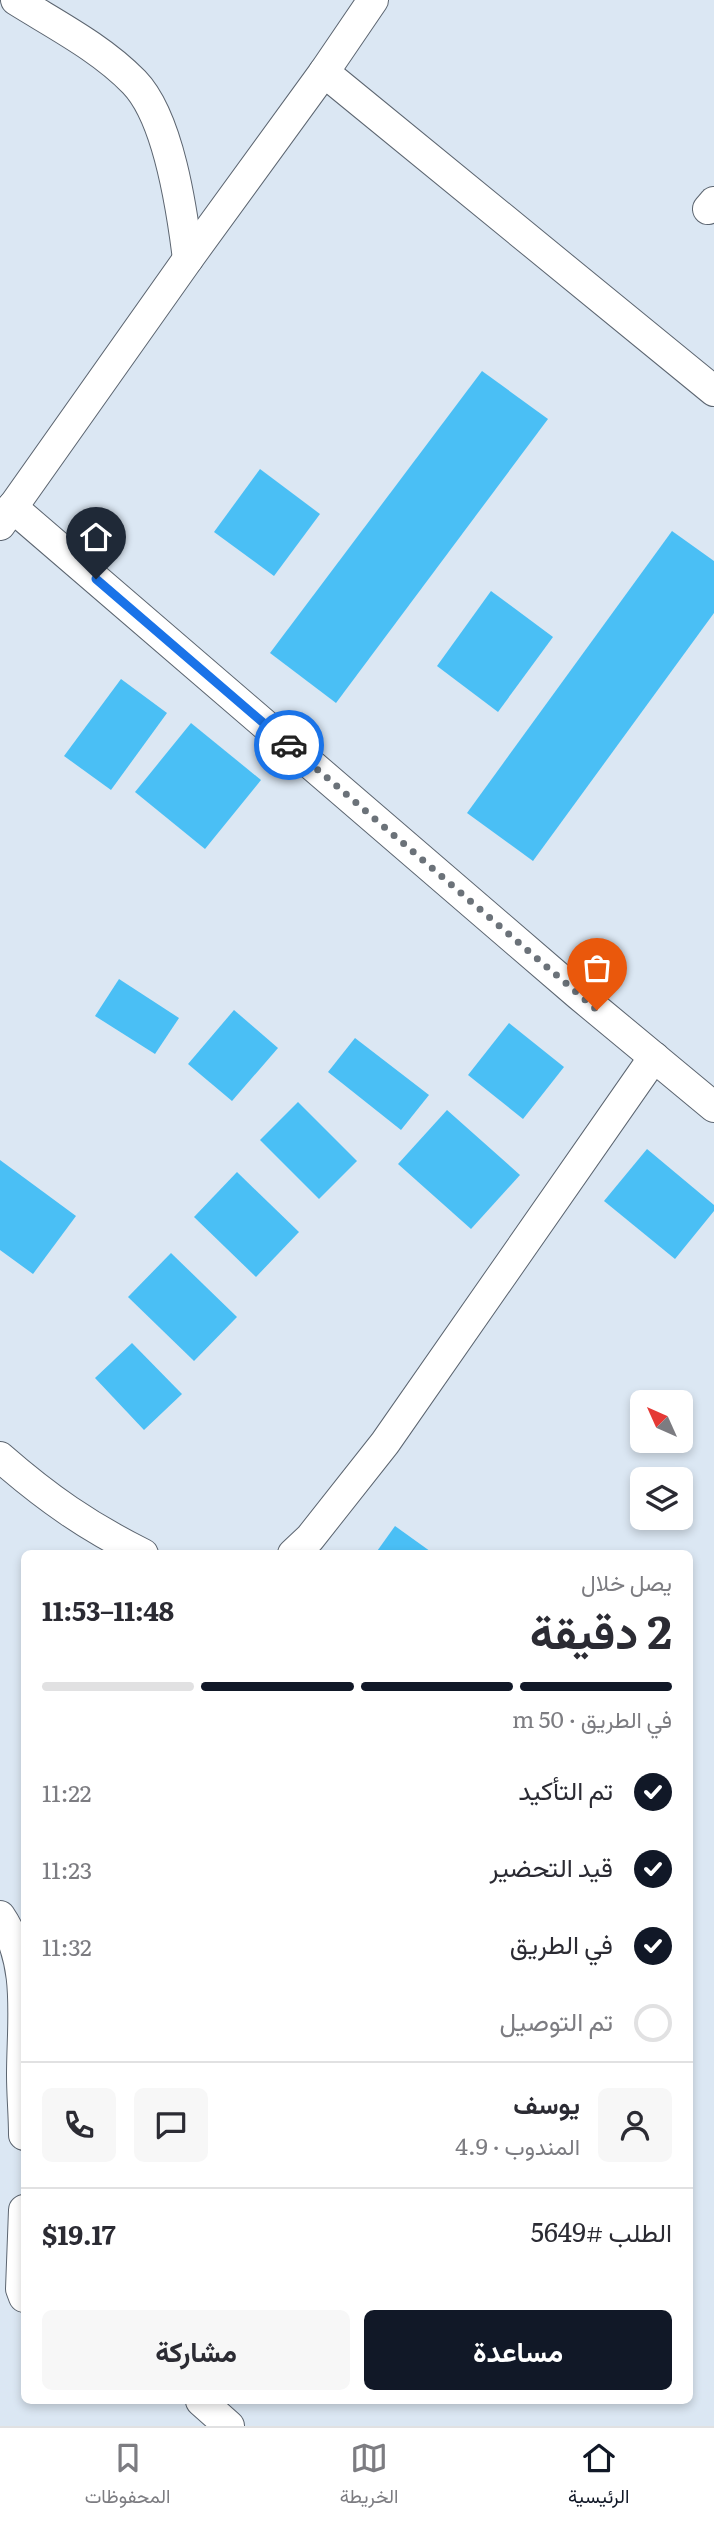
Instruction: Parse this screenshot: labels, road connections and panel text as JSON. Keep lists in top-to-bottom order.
{
  "north": "top left",
  "page": {
    "heading": ["2 دقيقة", "يصل خلال", "11:48–11:53"],
    "panel": [
      "يوسف",
      "المندوب · 4.9",
      "الطلب #5649",
      "$19.17"
    ],
    "bar": "في الطريق · 50 m",
    "list": [
      ["تم التأكيد", "11:22"],
      ["قيد التحضير", "11:23"],
      ["في الطريق", "11:32"],
      "تم التوصيل"
    ],
    "buttons": ["مساعدة", "مشاركة"],
    "tabs": ["الرئيسية", "الخريطة", "المحفوظات"]
  }
}
